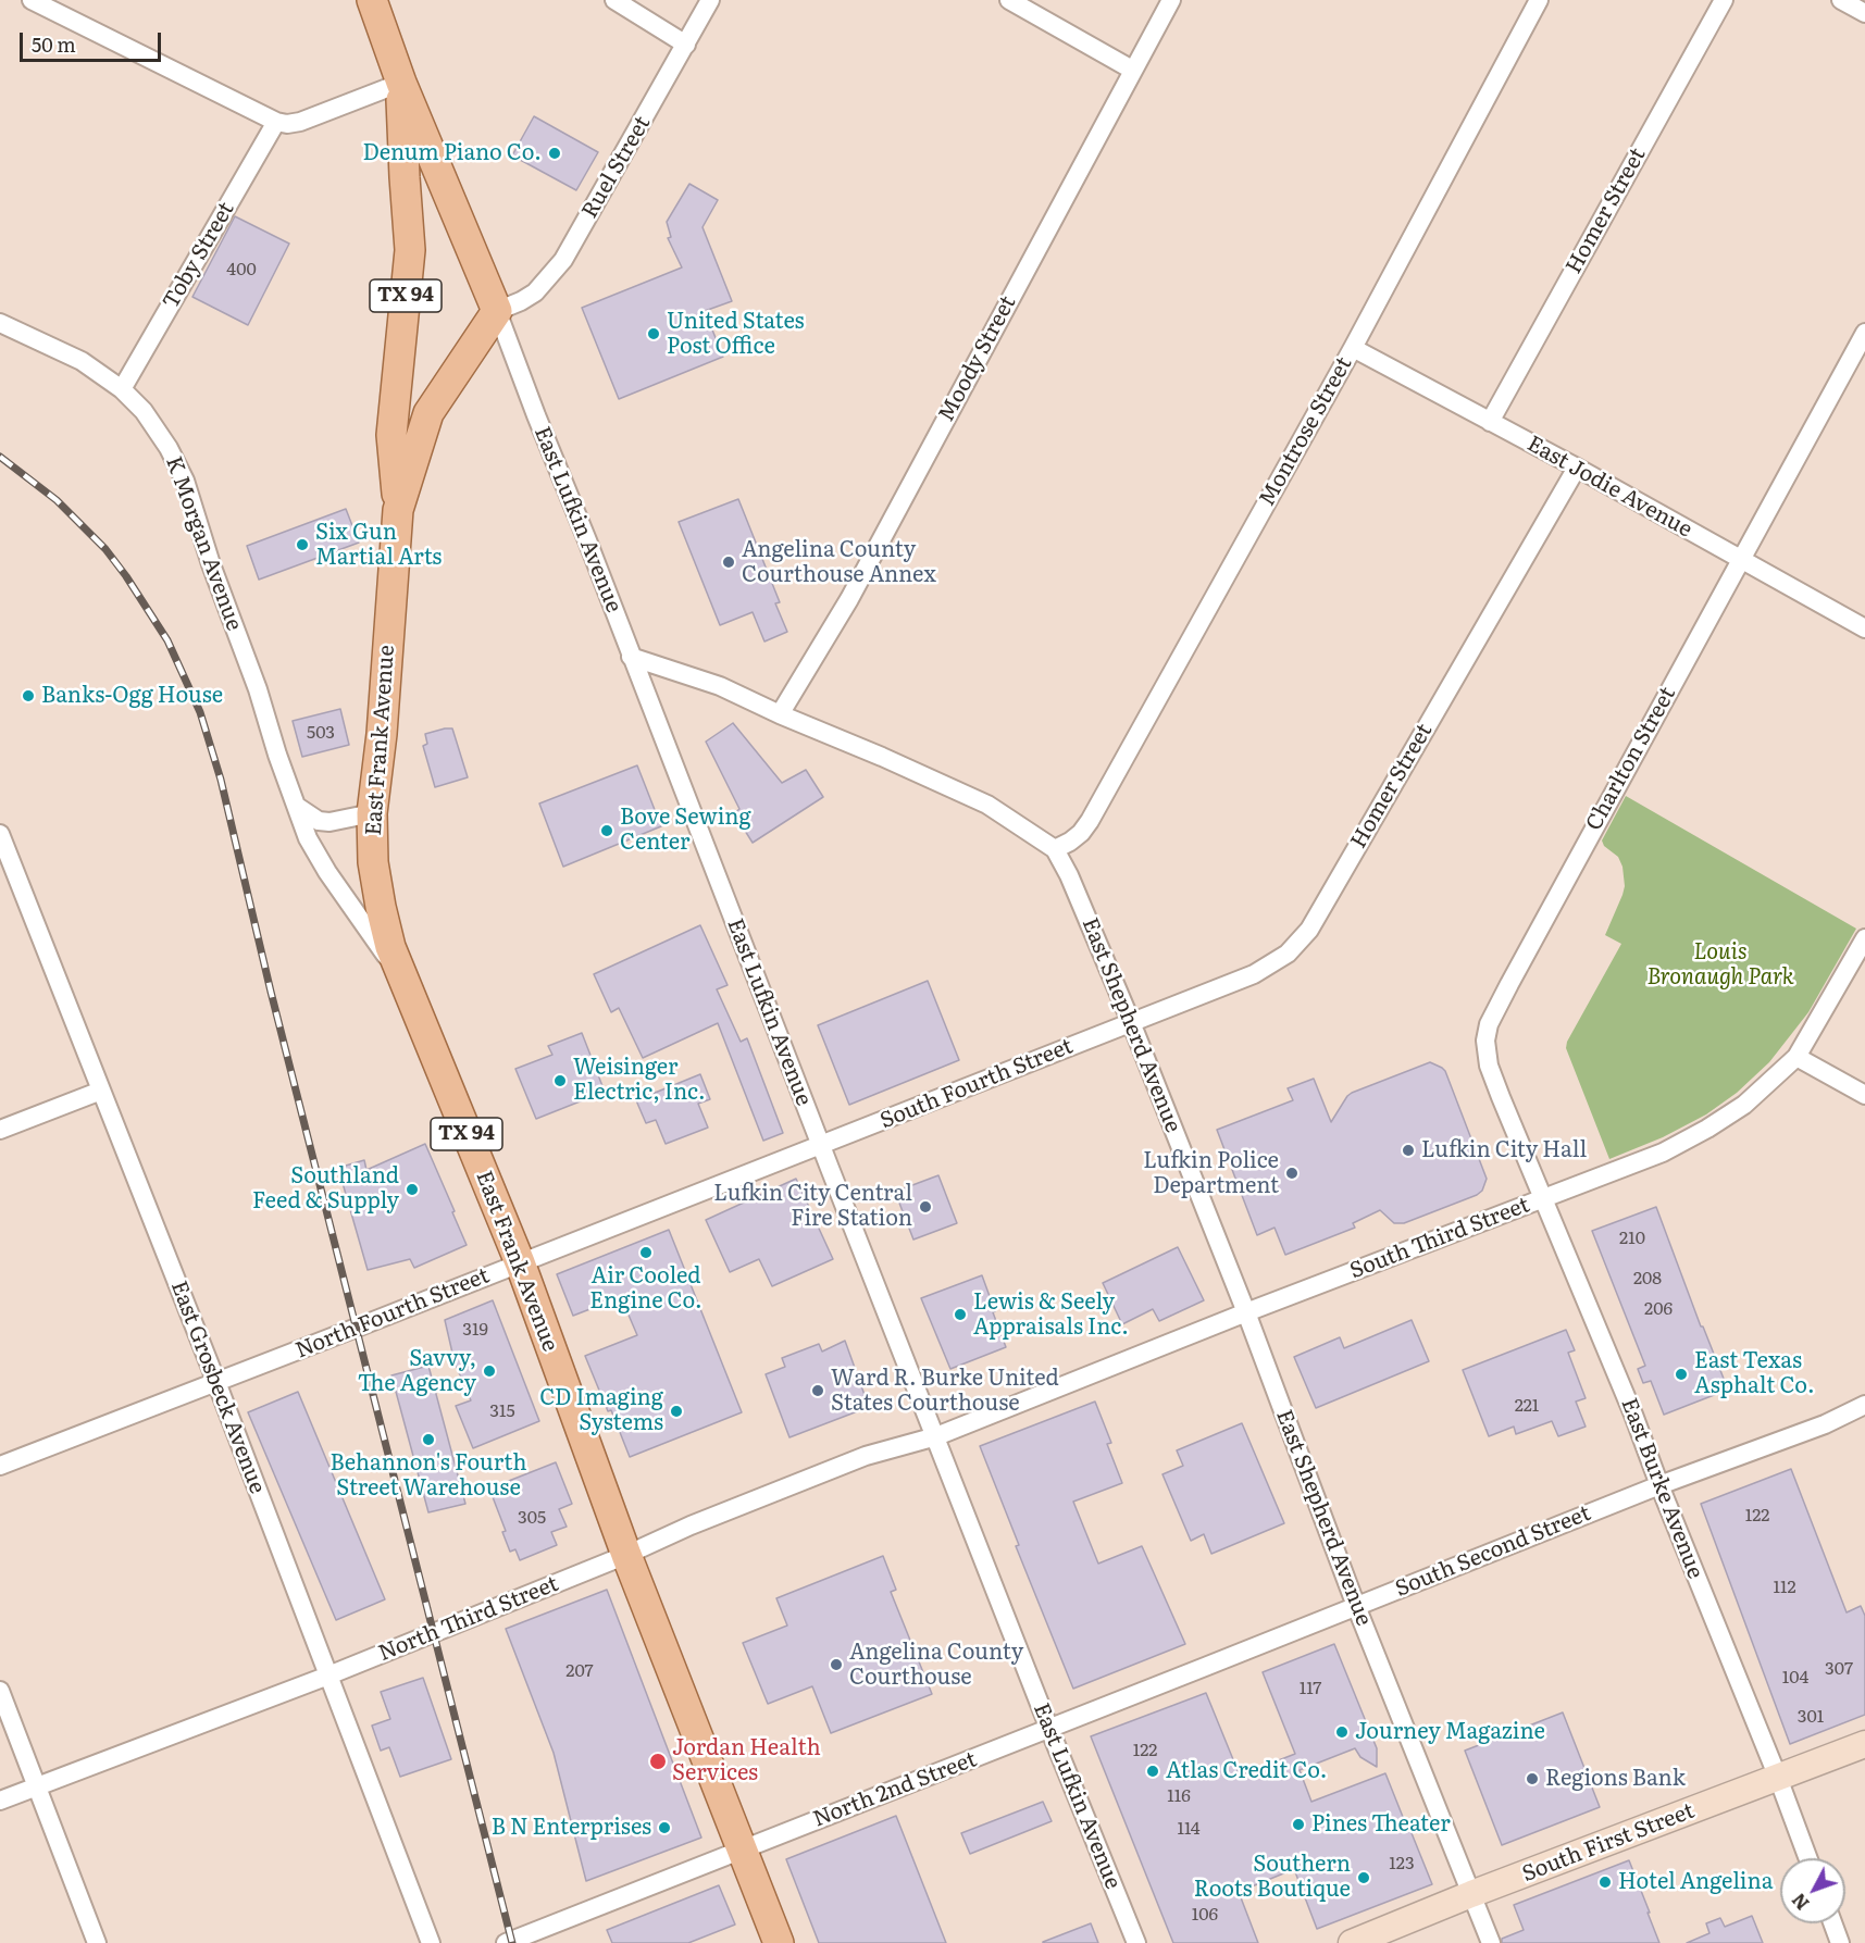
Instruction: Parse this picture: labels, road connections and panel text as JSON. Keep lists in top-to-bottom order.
{
  "streets": {
    "main road": [
      "TX 94",
      "East Lufkin Avenue",
      "East Frank Avenue",
      "South First Street"
    ],
    "street": [
      "Ruel Street",
      "Homer Street",
      "Toby Street",
      "Moody Street",
      "Montrose Street",
      "East Jodie Avenue",
      "K Morgan Avenue",
      "Charlton Street",
      "East Shepherd Avenue",
      "South Fourth Street",
      "South Third Street",
      "North Fourth Street",
      "East Grosbeck Avenue",
      "East Burke Avenue",
      "South Second Street",
      "North Third Street",
      "North 2nd Street"
    ]
  },
  "crossings": [
    ["Ruel Street", "East Lufkin Avenue"],
    ["Ruel Street", "East Frank Avenue"],
    ["Homer Street", "East Jodie Avenue"],
    ["Homer Street", "East Shepherd Avenue"],
    ["Homer Street", "South Fourth Street"],
    ["Toby Street", "K Morgan Avenue"],
    ["Moody Street", "East Shepherd Avenue"],
    ["Montrose Street", "East Jodie Avenue"],
    ["Montrose Street", "East Shepherd Avenue"],
    ["East Jodie Avenue", "Charlton Street"],
    ["East Lufkin Avenue", "East Frank Avenue"],
    ["East Lufkin Avenue", "East Shepherd Avenue"],
    ["East Lufkin Avenue", "South Fourth Street"],
    ["East Lufkin Avenue", "South Third Street"],
    ["East Lufkin Avenue", "North Fourth Street"],
    ["East Lufkin Avenue", "South Second Street"],
    ["East Lufkin Avenue", "North Third Street"],
    ["East Lufkin Avenue", "North 2nd Street"],
    ["K Morgan Avenue", "East Frank Avenue"],
    ["East Frank Avenue", "North Fourth Street"],
    ["East Frank Avenue", "North Third Street"],
    ["East Frank Avenue", "North 2nd Street"],
    ["Charlton Street", "South Third Street"],
    ["Charlton Street", "East Burke Avenue"],
    ["East Shepherd Avenue", "South Fourth Street"],
    ["East Shepherd Avenue", "South Third Street"],
    ["East Shepherd Avenue", "South Second Street"],
    ["East Shepherd Avenue", "South First Street"],
    ["South Fourth Street", "North Fourth Street"],
    ["South Third Street", "East Burke Avenue"],
    ["South Third Street", "North Third Street"],
    ["North Fourth Street", "East Grosbeck Avenue"],
    ["East Grosbeck Avenue", "North Third Street"],
    ["East Burke Avenue", "South Second Street"],
    ["East Burke Avenue", "South First Street"],
    ["South Second Street", "North 2nd Street"]
  ],
  "parks": ["Louis Bronaugh Park"],
  "places": [
    "Denum Piano Co.",
    "United States Post Office",
    "Six Gun Martial Arts",
    "Angelina County Courthouse Annex",
    "Banks-Ogg House",
    "Bove Sewing Center",
    "Weisinger Electric, Inc.",
    "Lufkin City Hall",
    "Lufkin Police Department",
    "Southland Feed & Supply",
    "Lufkin City Central Fire Station",
    "Air Cooled Engine Co.",
    "Lewis & Seely Appraisals Inc.",
    "Savvy, The Agency",
    "East Texas Asphalt Co.",
    "Ward R. Burke United States Courthouse",
    "CD Imaging Systems",
    "Behannon's Fourth Street Warehouse",
    "Angelina County Courthouse",
    "Journey Magazine",
    "Jordan Health Services",
    "Atlas Credit Co.",
    "Regions Bank",
    "Pines Theater",
    "B N Enterprises",
    "Southern Roots Boutique",
    "Hotel Angelina"
  ],
  "house_numbers": [
    "400",
    "503",
    "210",
    "208",
    "206",
    "319",
    "221",
    "315",
    "122",
    "305",
    "112",
    "307",
    "207",
    "104",
    "117",
    "301",
    "122",
    "116",
    "114",
    "123",
    "106"
  ],
  "scale_bar": "50 m",
  "north": "bottom left"
}
